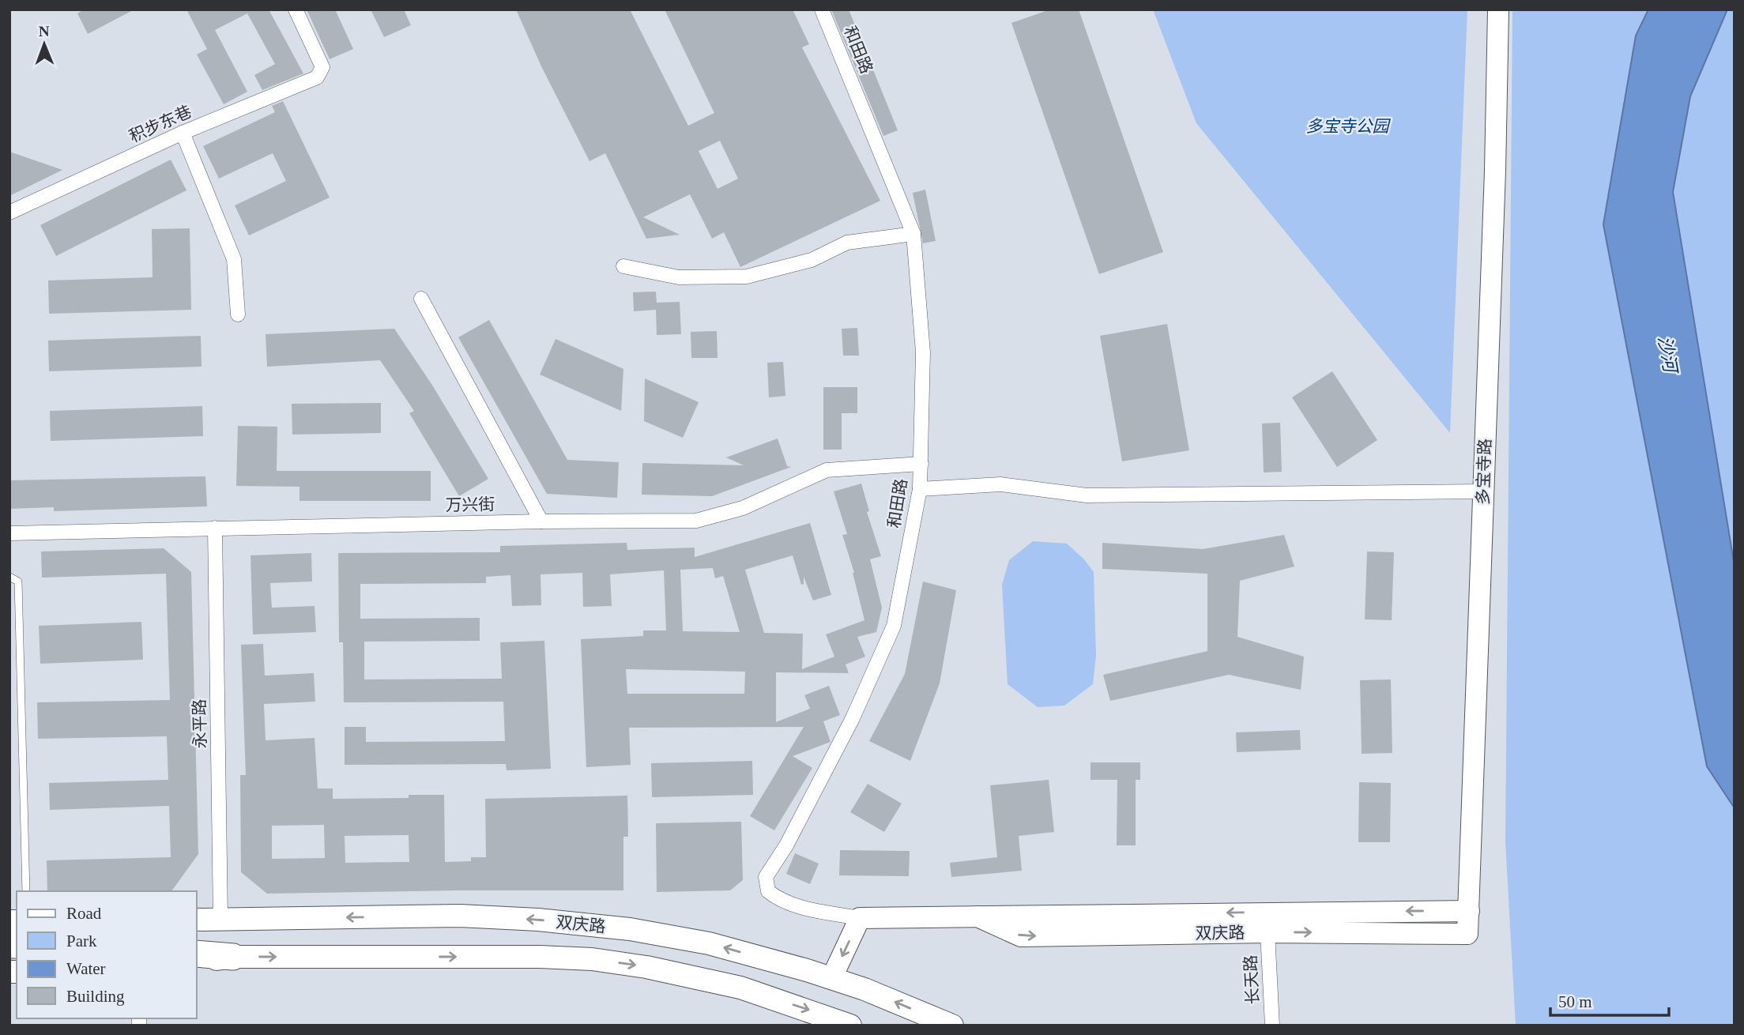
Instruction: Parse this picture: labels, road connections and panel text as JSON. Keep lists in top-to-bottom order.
{
  "streets": {
    "main road": ["双庆路"],
    "street": [
      "和田路",
      "积步东巷",
      "多宝寺路",
      "万兴街",
      "永平路",
      "长天路"
    ]
  },
  "crossings": [
    ["和田路", "万兴街"],
    ["和田路", "双庆路"],
    ["多宝寺路", "双庆路"],
    ["万兴街", "永平路"],
    ["永平路", "双庆路"],
    ["双庆路", "长天路"]
  ],
  "water": ["沙河"],
  "parks": ["多宝寺公园"],
  "legend": [
    "Road",
    "Park",
    "Water",
    "Building"
  ],
  "scale_bar": "50 m",
  "north": "top"
}
